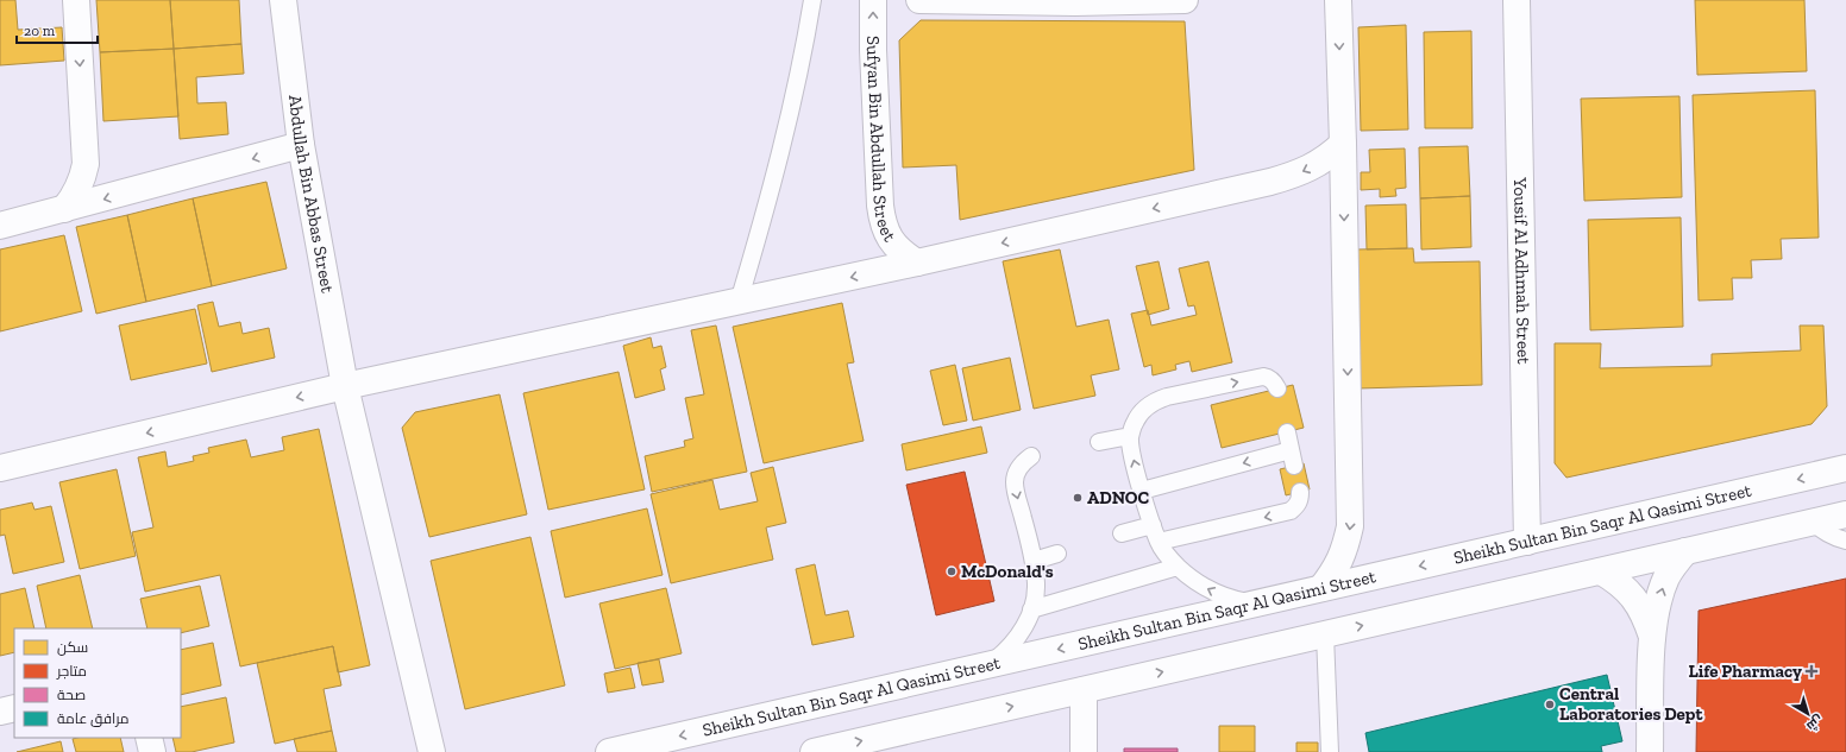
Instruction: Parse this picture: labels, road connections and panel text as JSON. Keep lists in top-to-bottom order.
{
  "streets": {
    "street": [
      "Sufyan Bin Abdullah Street",
      "Abdullah Bin Abbas Street",
      "Yousif Al Adhmah Street",
      "Sheikh Sultan Bin Saqr Al Qasimi Street"
    ]
  },
  "crossings": [
    ["Yousif Al Adhmah Street", "Sheikh Sultan Bin Saqr Al Qasimi Street"]
  ],
  "one_way": ["Sufyan Bin Abdullah Street"],
  "places": {
    "other": ["ADNOC", "McDonald's", "Central Laboratories Dept"],
    "health": ["Life Pharmacy"]
  },
  "legend": [
    "سكن",
    "متاجر",
    "صحة",
    "مرافق عامة"
  ],
  "scale_bar": "20 m",
  "north": "bottom right"
}
